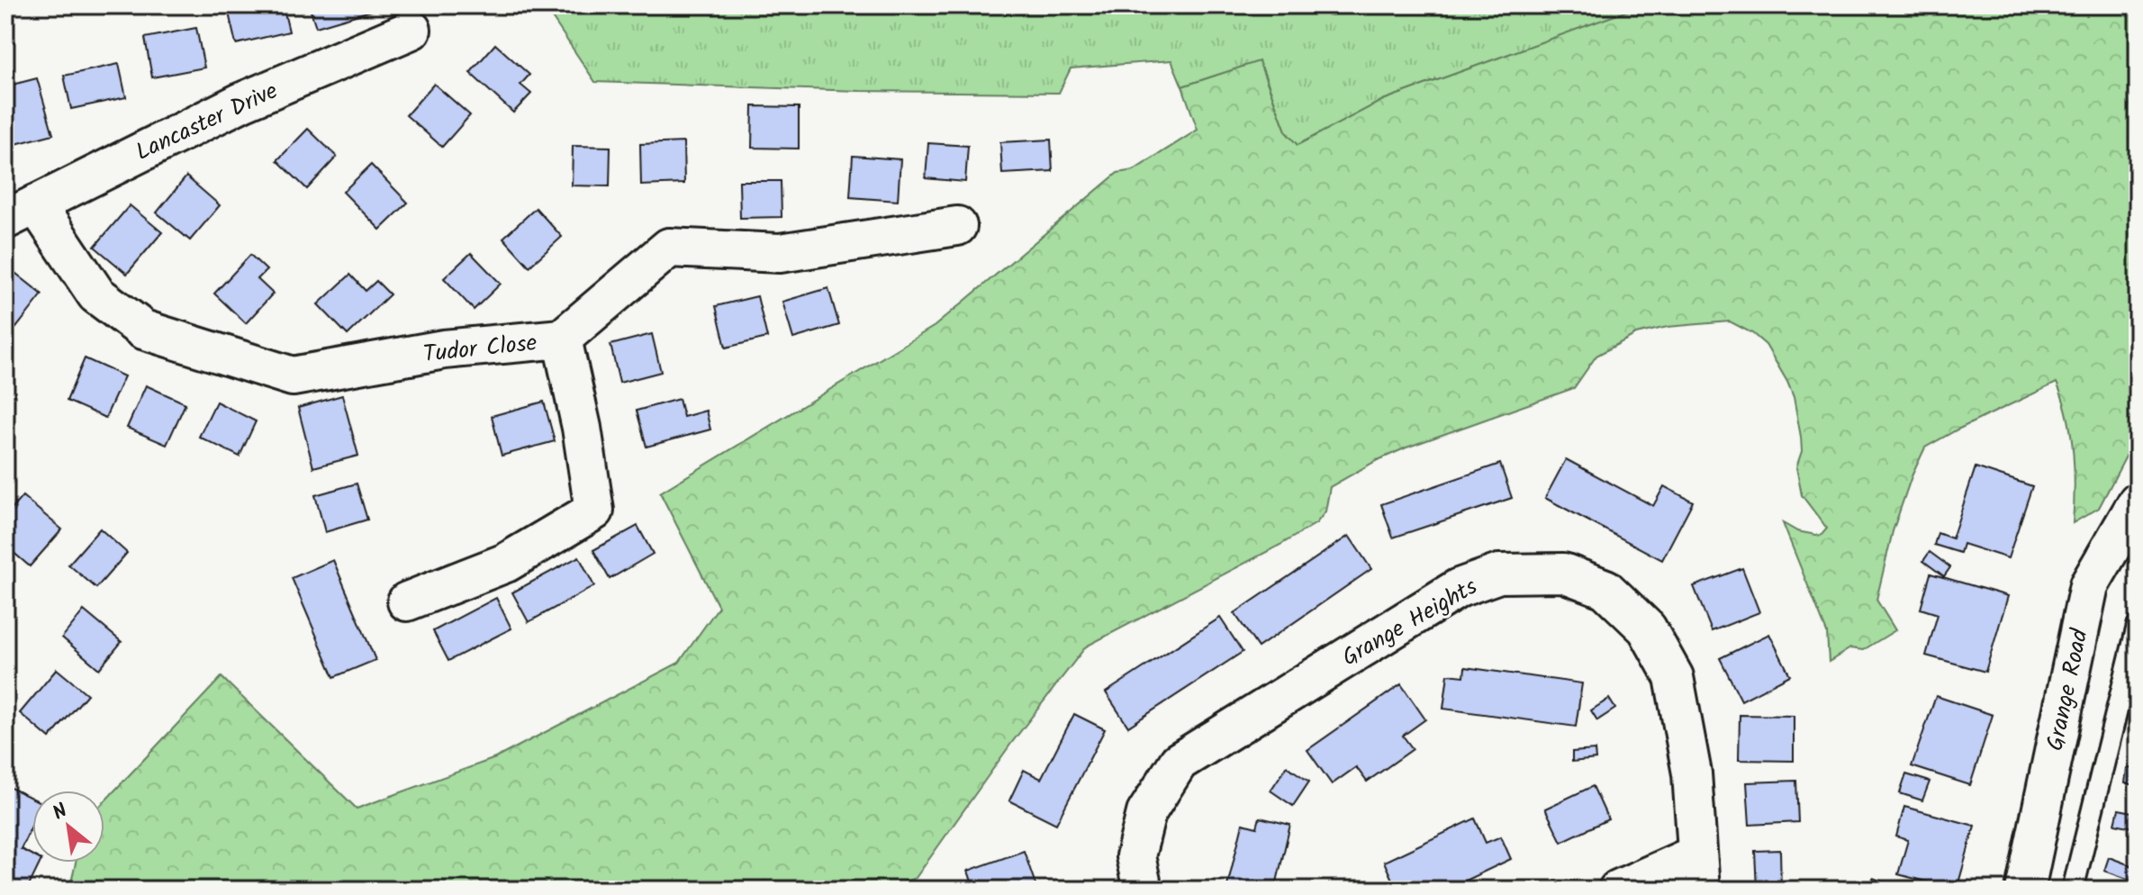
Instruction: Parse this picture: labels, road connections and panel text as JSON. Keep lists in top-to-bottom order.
{
  "streets": {
    "street": [
      "Lancaster Drive",
      "Tudor Close",
      "Grange Heights",
      "Grange Road"
    ]
  },
  "crossings": [
    ["Lancaster Drive", "Tudor Close"]
  ],
  "north": "top left"
}
